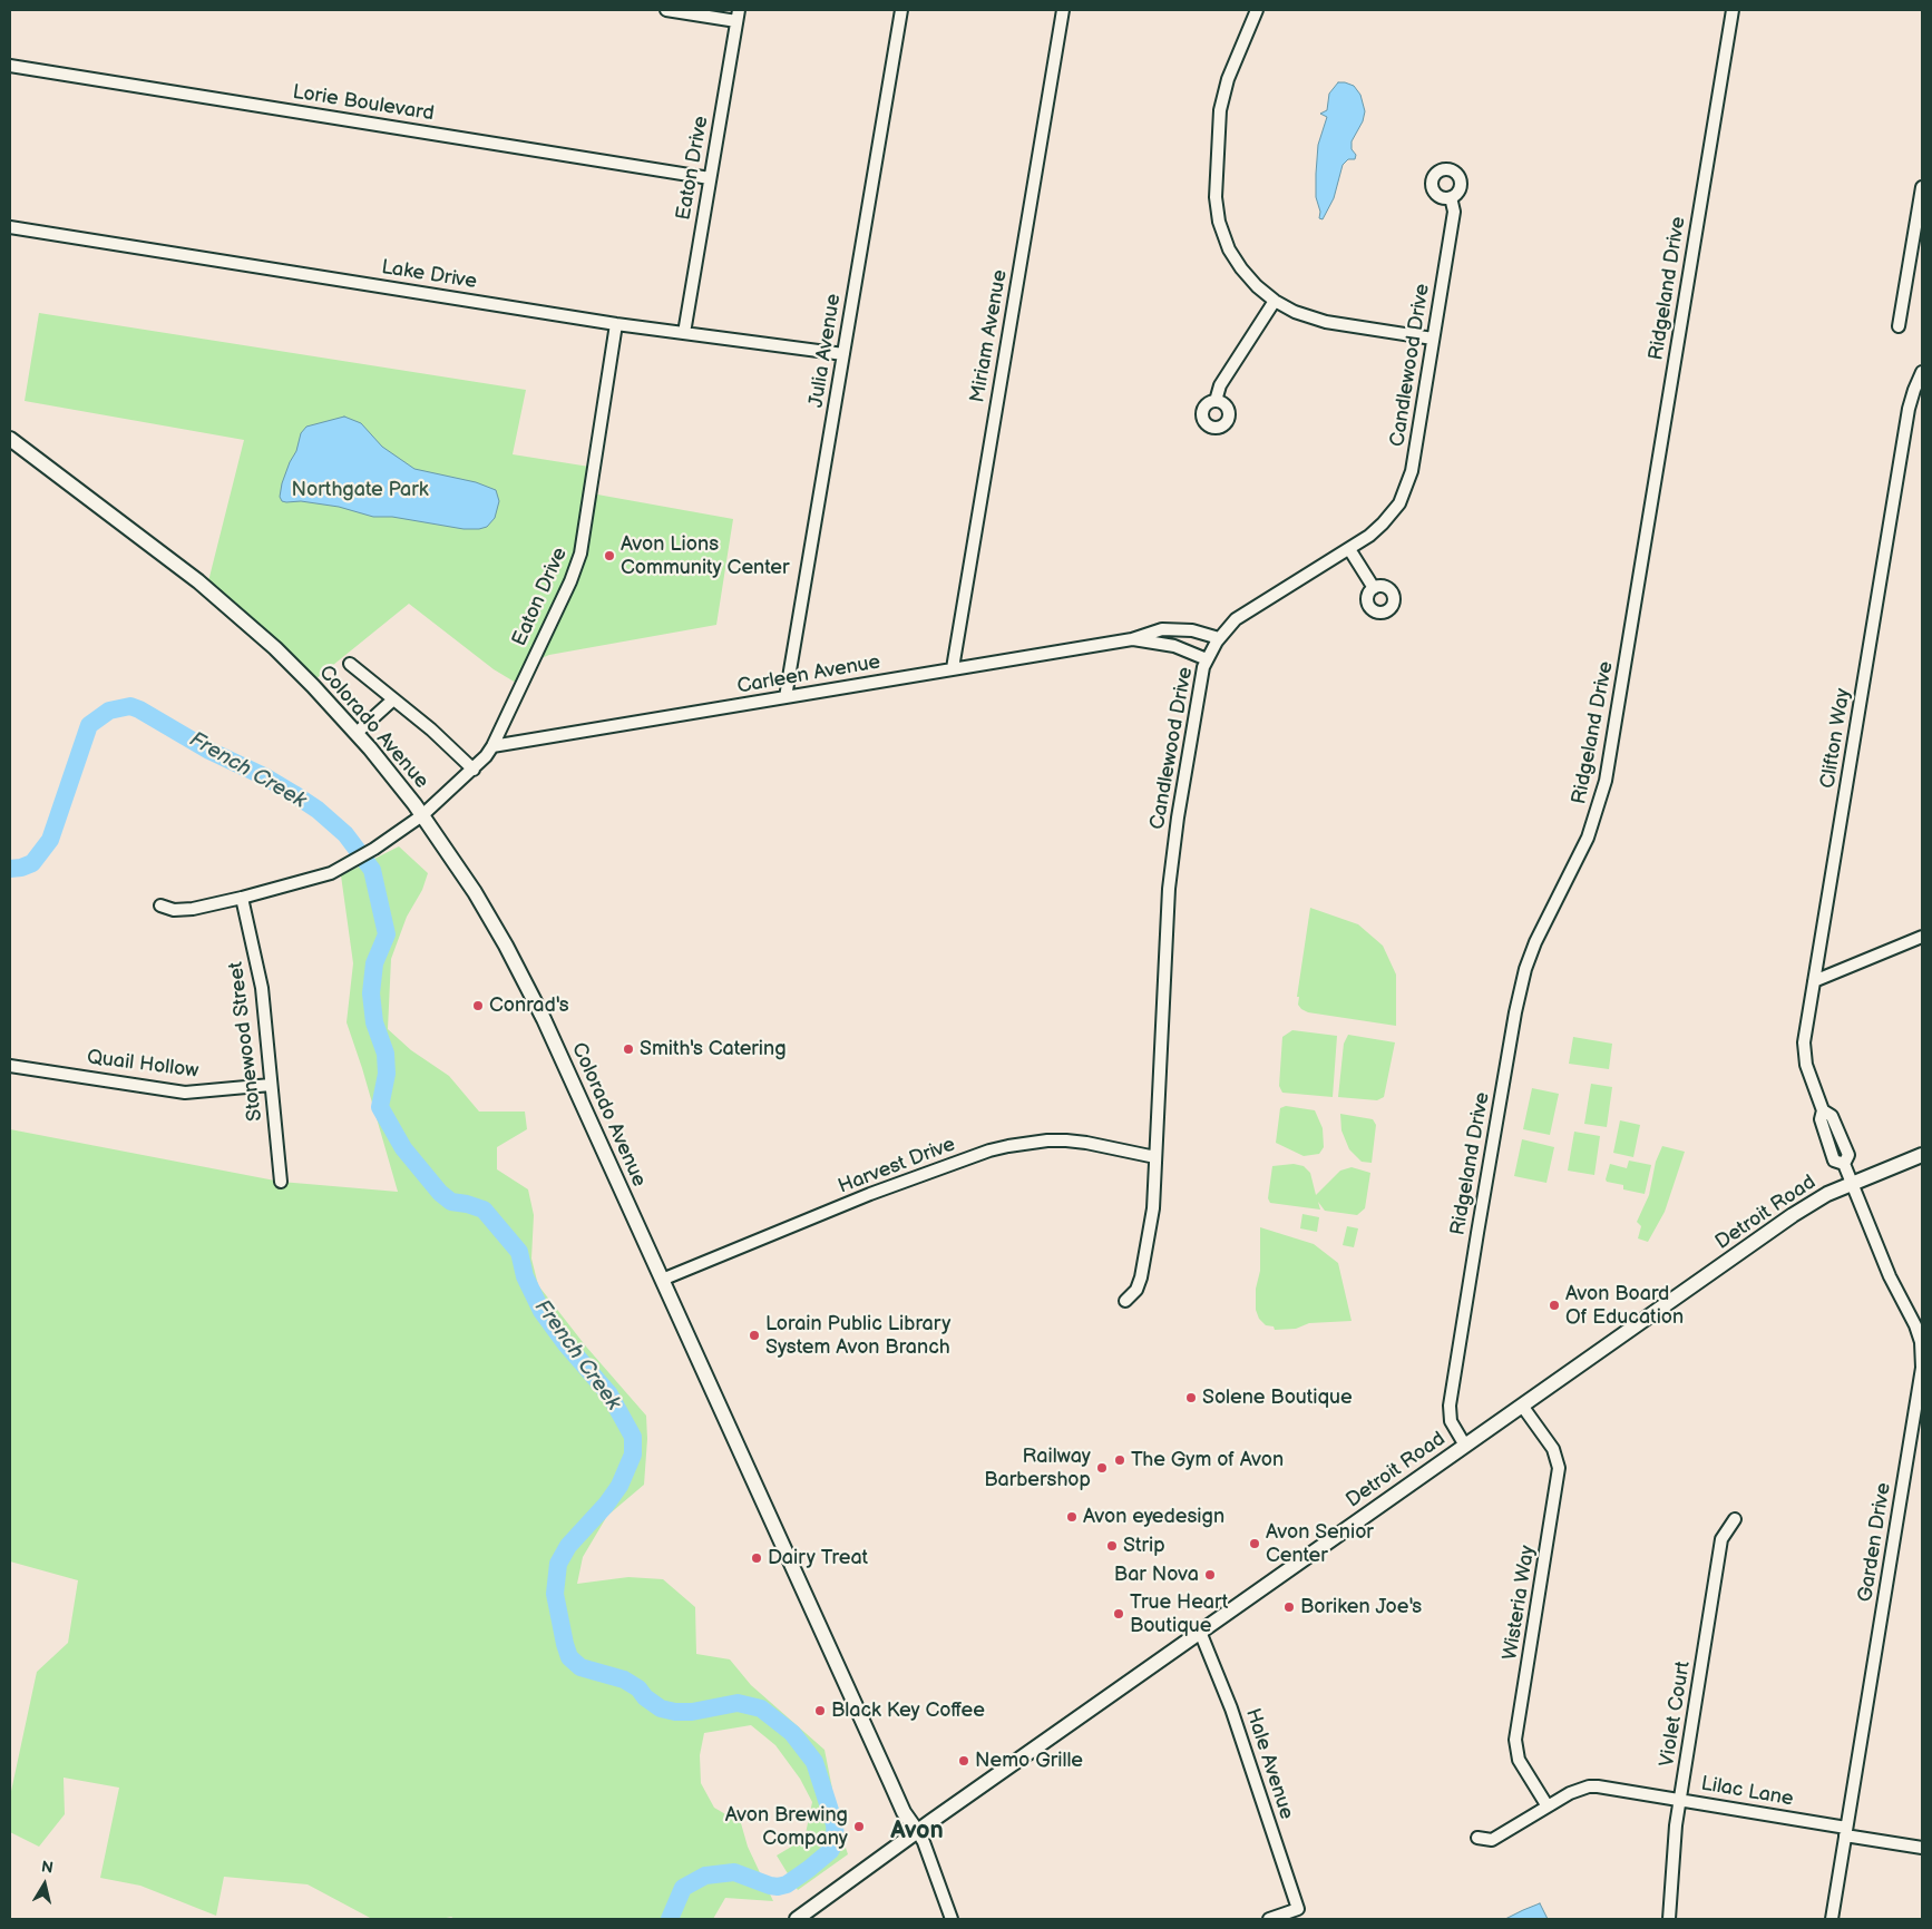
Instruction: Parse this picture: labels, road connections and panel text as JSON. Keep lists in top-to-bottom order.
{
  "streets": {
    "main road": ["Colorado Avenue", "Detroit Road"],
    "street": [
      "Lorie Boulevard",
      "Eaton Drive",
      "Lake Drive",
      "Ridgeland Drive",
      "Miriam Avenue",
      "Julia Avenue",
      "Candlewood Drive",
      "Carleen Avenue",
      "Clifton Way",
      "Stonewood Street",
      "Quail Hollow",
      "Harvest Drive",
      "Garden Drive",
      "Wisteria Way",
      "Violet Court",
      "Hale Avenue",
      "Lilac Lane"
    ]
  },
  "crossings": [
    ["Lorie Boulevard", "Eaton Drive"],
    ["Eaton Drive", "Lake Drive"],
    ["Eaton Drive", "Carleen Avenue"],
    ["Eaton Drive", "Colorado Avenue"],
    ["Eaton Drive", "Stonewood Street"],
    ["Lake Drive", "Julia Avenue"],
    ["Ridgeland Drive", "Detroit Road"],
    ["Miriam Avenue", "Carleen Avenue"],
    ["Julia Avenue", "Carleen Avenue"],
    ["Candlewood Drive", "Carleen Avenue"],
    ["Candlewood Drive", "Harvest Drive"],
    ["Colorado Avenue", "Harvest Drive"],
    ["Colorado Avenue", "Detroit Road"],
    ["Clifton Way", "Detroit Road"],
    ["Clifton Way", "Garden Drive"],
    ["Stonewood Street", "Quail Hollow"],
    ["Detroit Road", "Garden Drive"],
    ["Detroit Road", "Wisteria Way"],
    ["Detroit Road", "Hale Avenue"],
    ["Garden Drive", "Lilac Lane"],
    ["Wisteria Way", "Lilac Lane"],
    ["Violet Court", "Lilac Lane"]
  ],
  "districts": ["Avon"],
  "water": ["French Creek"],
  "parks": ["Northgate Park"],
  "places": [
    "Avon Lions Community Center",
    "Conrad's",
    "Smith's Catering",
    "Avon Board Of Education",
    "Lorain Public Library System Avon Branch",
    "Solene Boutique",
    "The Gym of Avon",
    "Railway Barbershop",
    "Avon eyedesign",
    "Avon Senior Center",
    "Strip",
    "Dairy Treat",
    "Bar Nova",
    "Boriken Joe's",
    "True Heart Boutique",
    "Black Key Coffee",
    "Nemo Grille",
    "Avon Brewing Company"
  ],
  "north": "top"
}
